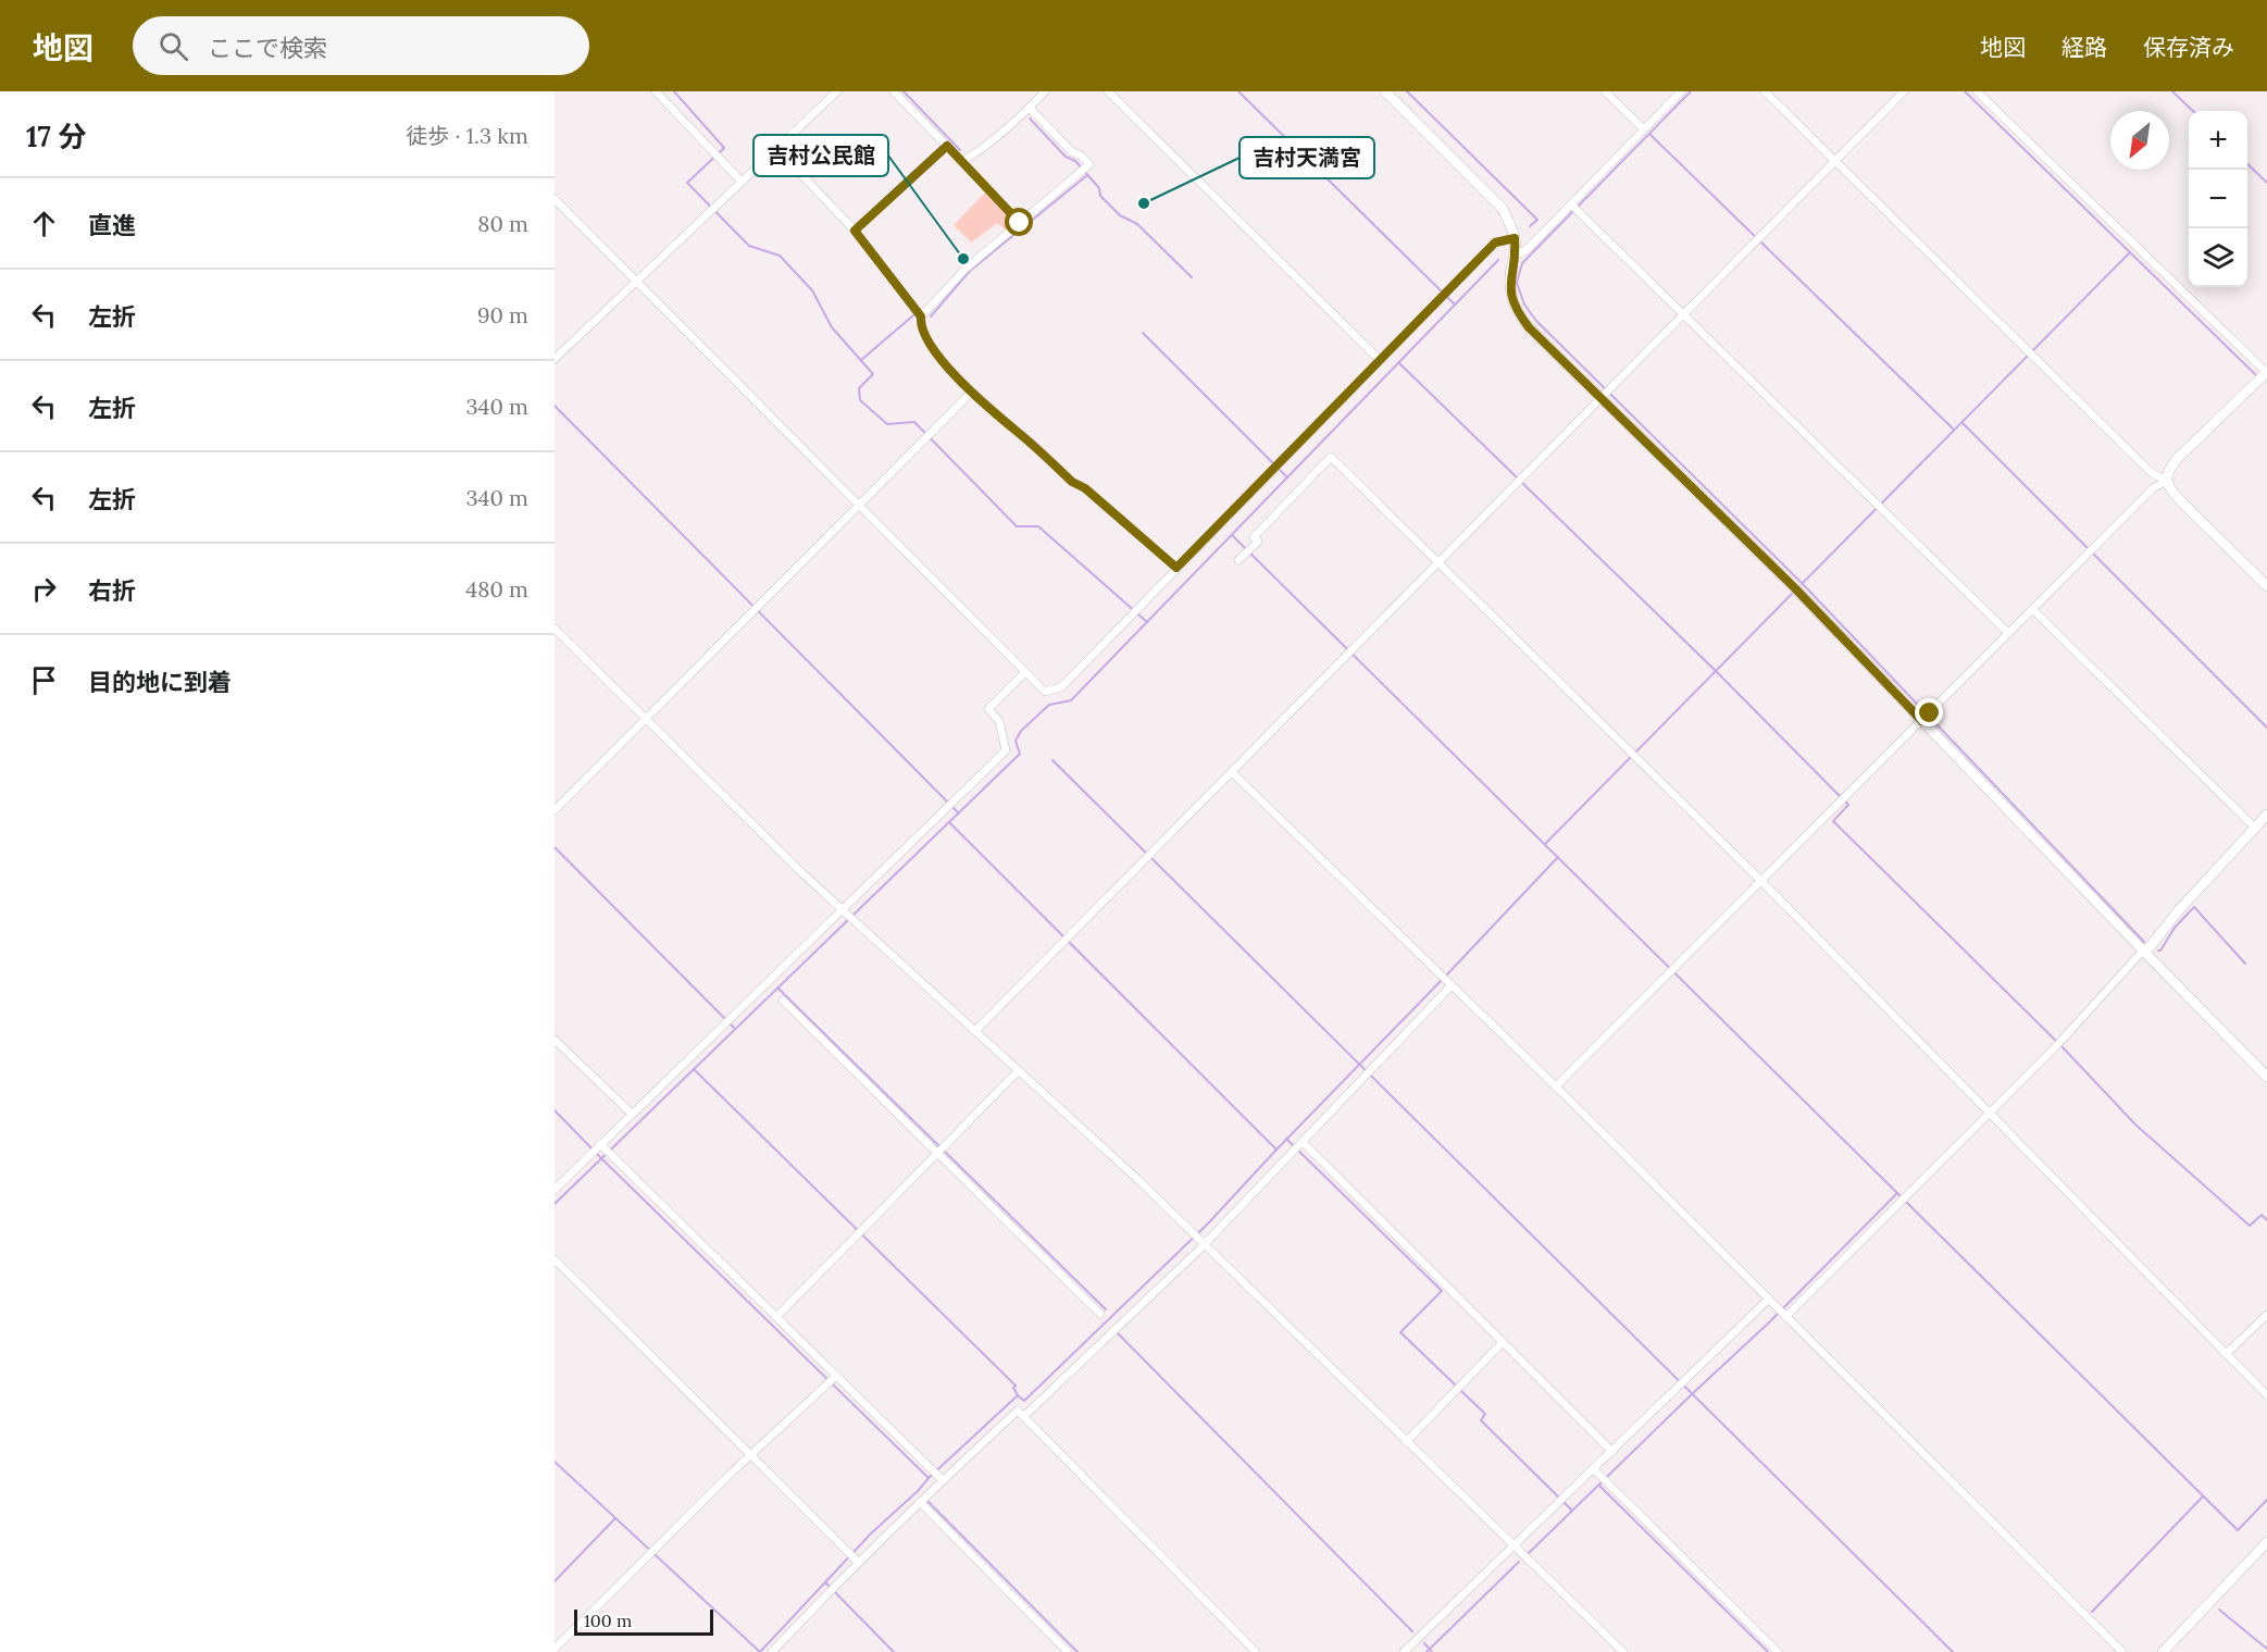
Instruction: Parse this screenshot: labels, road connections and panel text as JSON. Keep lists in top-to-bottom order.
{
  "places": ["吉村天満宮", "吉村公民館"],
  "scale_bar": "100 m",
  "north": "bottom left",
  "page": {
    "header": "地図",
    "search": "ここで検索",
    "nav": ["地図", "経路", "保存済み"],
    "heading": ["17 分", "徒歩 · 1.3 km"],
    "map_buttons": ["+", "−"],
    "list": [
      ["直進", "80 m"],
      ["左折", "90 m"],
      ["左折", "340 m"],
      ["左折", "340 m"],
      ["右折", "480 m"],
      "目的地に到着"
    ],
    "scale": "100 m"
  }
}
